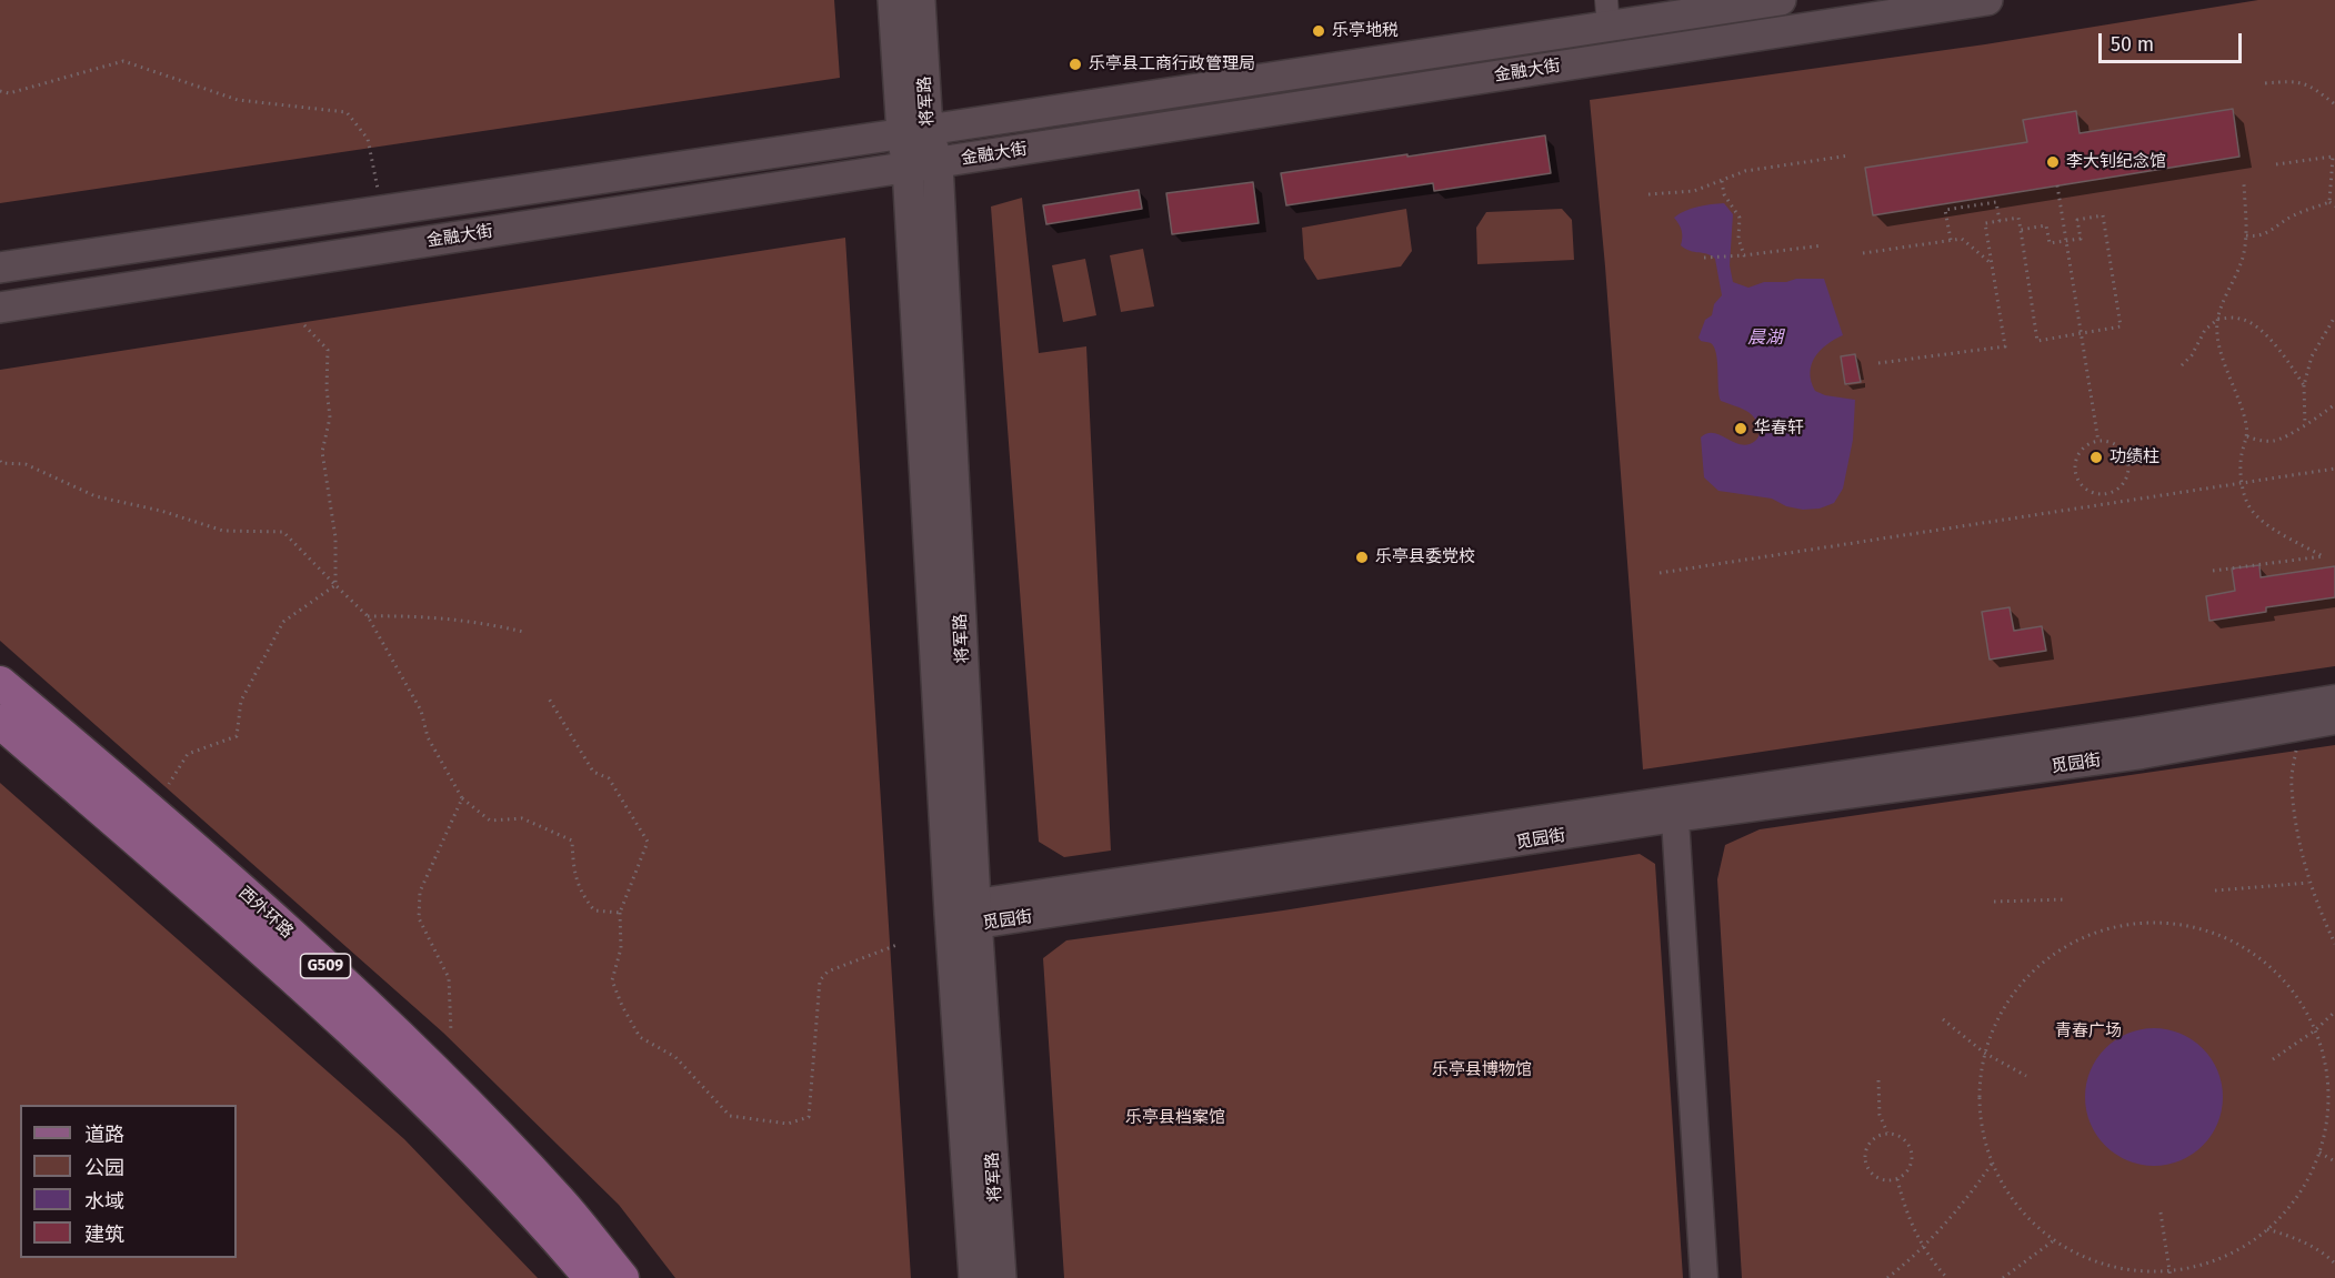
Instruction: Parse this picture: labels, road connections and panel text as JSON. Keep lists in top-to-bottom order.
{
  "streets": {
    "main road": [
      "金融大街",
      "将军路",
      "西外环路",
      "G509"
    ],
    "street": ["觅园街"]
  },
  "crossings": [
    ["金融大街", "将军路"],
    ["将军路", "觅园街"]
  ],
  "water": ["晨湖"],
  "parks": ["青春广场", "乐亭县博物馆", "乐亭县档案馆"],
  "places": [
    "乐亭地税",
    "乐亭县工商行政管理局",
    "李大钊纪念馆",
    "华春轩",
    "功绩柱",
    "乐亭县委党校"
  ],
  "legend": [
    "道路",
    "公园",
    "水域",
    "建筑"
  ],
  "scale_bar": "50 m"
}
